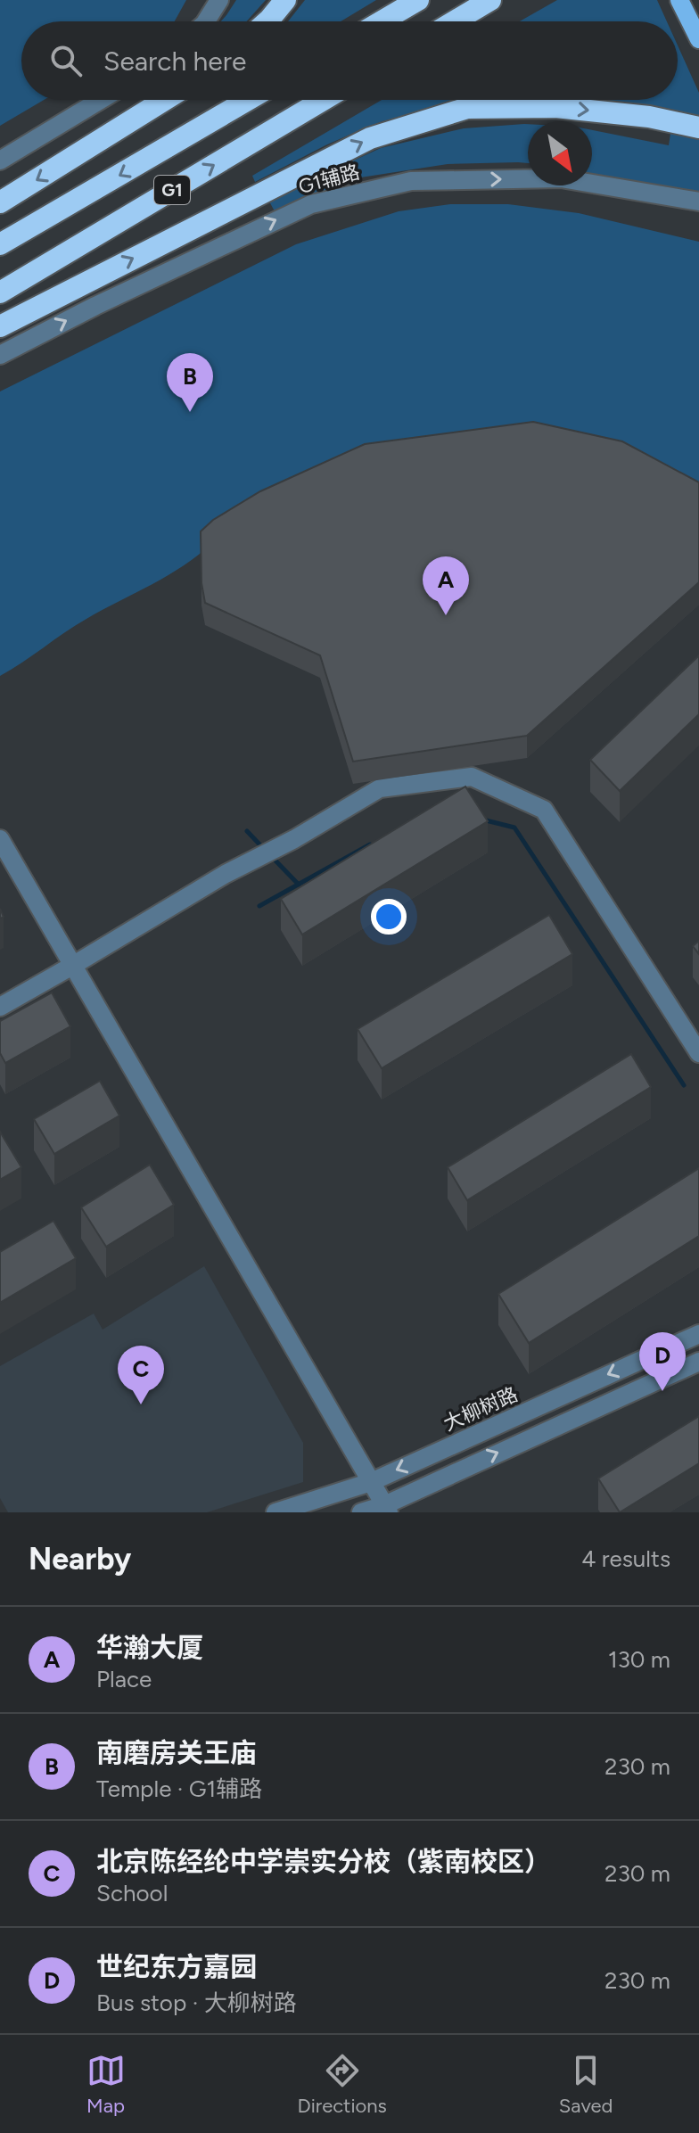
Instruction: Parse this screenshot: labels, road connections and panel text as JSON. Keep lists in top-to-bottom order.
{
  "streets": {
    "highway": ["G1"],
    "street": ["G1辅路", "大柳树路"]
  },
  "one_way": ["G1辅路"],
  "north": "bottom right",
  "page": {
    "search": "Search here",
    "pins": [
      "B",
      "A",
      "D",
      "C"
    ],
    "heading": ["Nearby", "4 results"],
    "list": [
      {
        "mark": "A",
        "name": "华瀚大厦",
        "note": "Place",
        "value": "130 m"
      },
      {
        "mark": "B",
        "name": "南磨房关王庙",
        "note": "Temple · G1辅路",
        "value": "230 m"
      },
      {
        "mark": "C",
        "name": "北京陈经纶中学崇实分校（紫南校区）",
        "note": "School",
        "value": "230 m"
      },
      {
        "mark": "D",
        "name": "世纪东方嘉园",
        "note": "Bus stop · 大柳树路",
        "value": "230 m"
      }
    ],
    "nav": ["Map", "Directions", "Saved"]
  }
}
